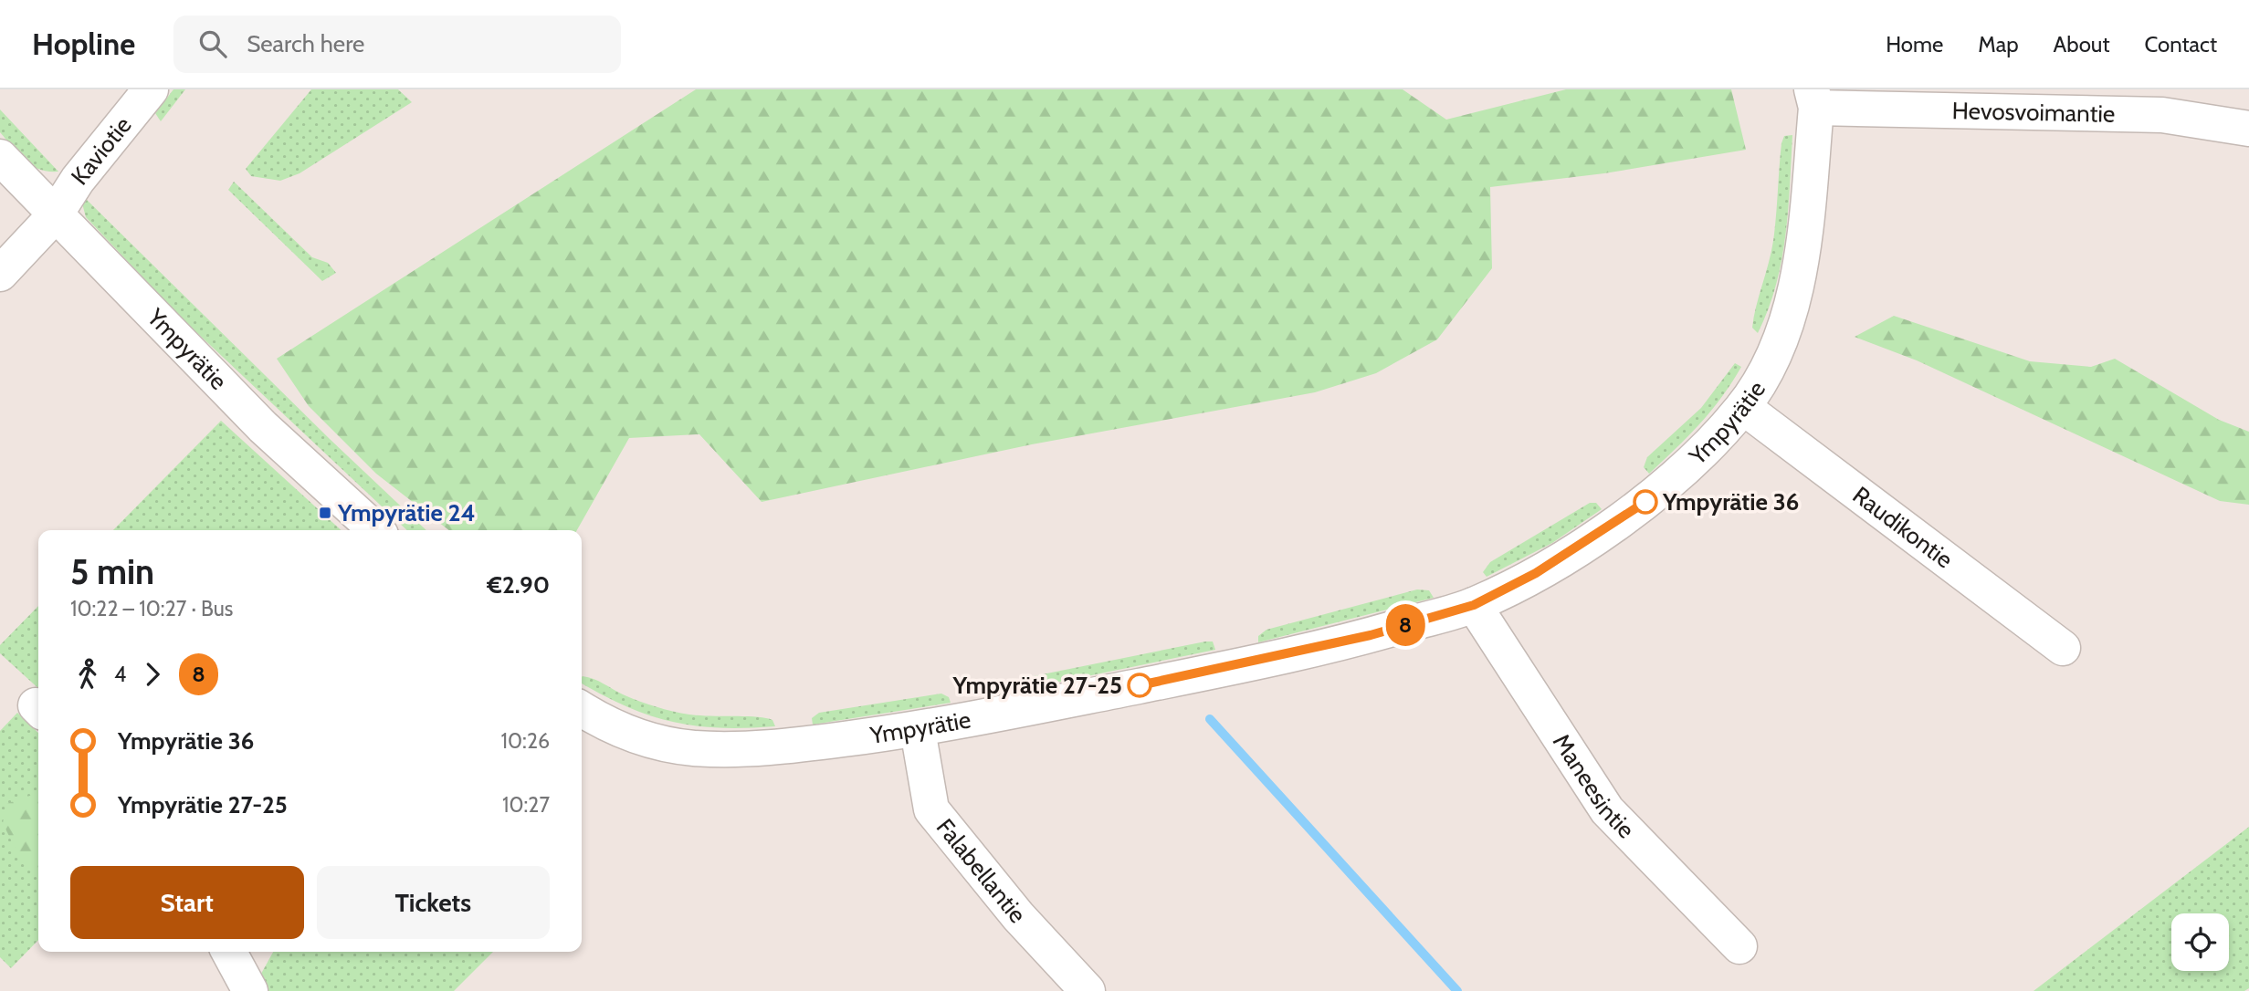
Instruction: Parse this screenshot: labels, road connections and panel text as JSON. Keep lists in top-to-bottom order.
{
  "streets": {
    "street": [
      "Hevosvoimantie",
      "Kaviotie",
      "Ympyrätie",
      "Raudikontie",
      "Maneesintie",
      "Falabellantie"
    ]
  },
  "crossings": [
    ["Hevosvoimantie", "Ympyrätie"],
    ["Kaviotie", "Ympyrätie"],
    ["Ympyrätie", "Raudikontie"],
    ["Ympyrätie", "Maneesintie"],
    ["Ympyrätie", "Falabellantie"]
  ],
  "places": {
    "other": ["Ympyrätie 36", "Ympyrätie 27-25"],
    "transit": ["Ympyrätie 24"]
  },
  "lines": ["bus line 8"],
  "page": {
    "header": "Hopline",
    "search": "Search here",
    "nav": [
      "Home",
      "Map",
      "About",
      "Contact"
    ],
    "on_map": "8",
    "heading": ["5 min", "10:22 – 10:27 · Bus", "€2.90"],
    "legs": ["4", "8"],
    "list": [
      {
        "name": "Ympyrätie 36",
        "value": "10:26"
      },
      {
        "name": "Ympyrätie 27-25",
        "value": "10:27"
      }
    ],
    "buttons": ["Start", "Tickets"]
  }
}
